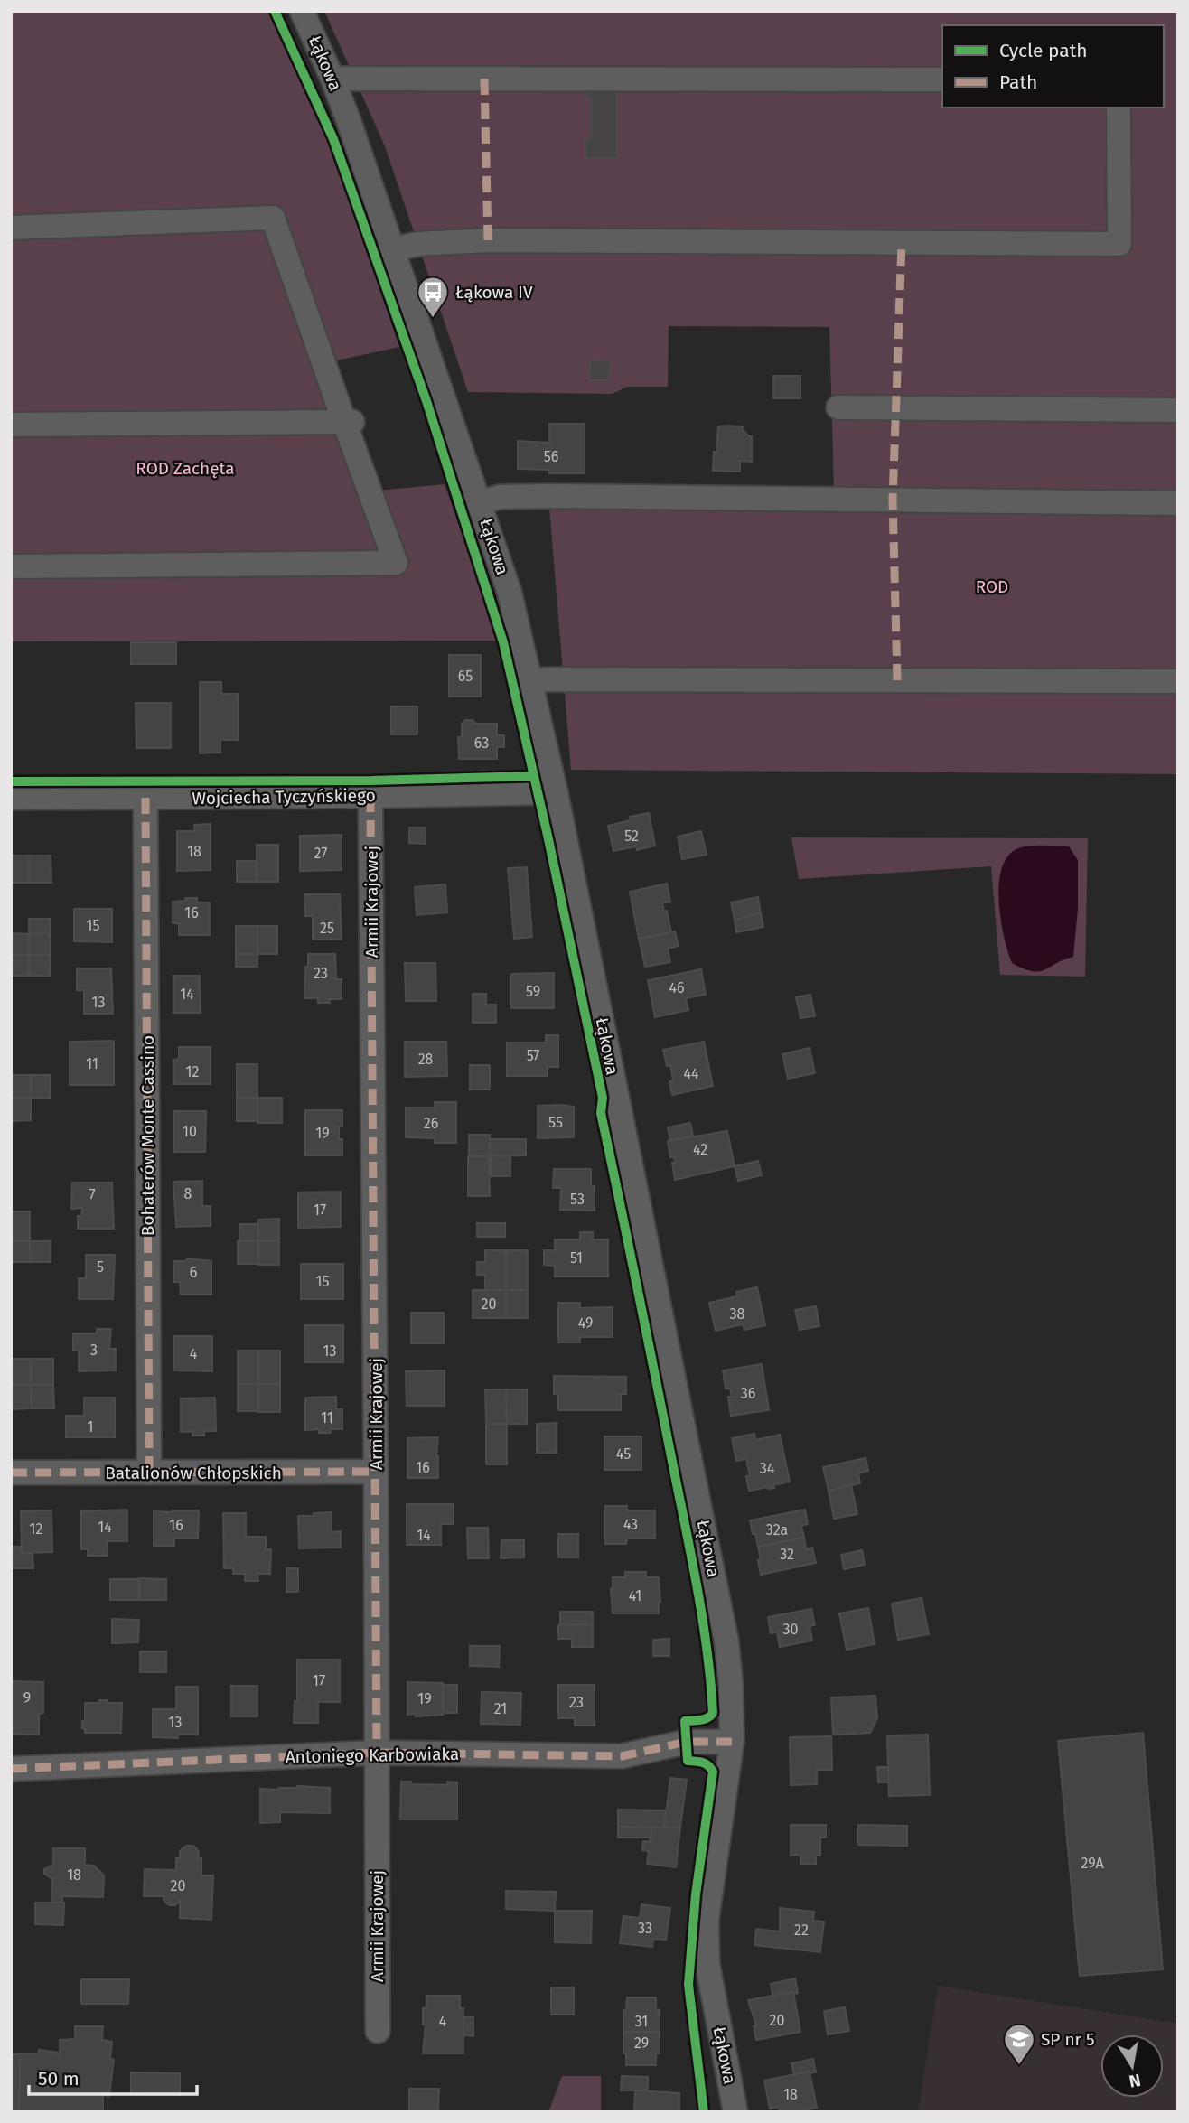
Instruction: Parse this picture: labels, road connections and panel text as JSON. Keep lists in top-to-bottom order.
{
  "streets": {
    "street": [
      "Łąkowa",
      "Wojciecha Tyczyńskiego",
      "Armii Krajowej",
      "Bohaterów Monte Cassino",
      "Batalionów Chłopskich",
      "Antoniego Karbowiaka"
    ]
  },
  "crossings": [
    ["Łąkowa", "Wojciecha Tyczyńskiego"],
    ["Łąkowa", "Antoniego Karbowiaka"],
    ["Wojciecha Tyczyńskiego", "Armii Krajowej"],
    ["Wojciecha Tyczyńskiego", "Bohaterów Monte Cassino"],
    ["Armii Krajowej", "Batalionów Chłopskich"],
    ["Armii Krajowej", "Antoniego Karbowiaka"],
    ["Bohaterów Monte Cassino", "Batalionów Chłopskich"]
  ],
  "parks": ["ROD Zachęta", "ROD"],
  "places": {
    "bus stop": ["Łąkowa IV"],
    "school or university": ["SP nr 5"]
  },
  "house_numbers": [
    "56",
    "65",
    "63",
    "52",
    "18",
    "27",
    "16",
    "15",
    "25",
    "23",
    "46",
    "59",
    "14",
    "13",
    "57",
    "28",
    "11",
    "12",
    "44",
    "55",
    "26",
    "10",
    "19",
    "42",
    "8",
    "7",
    "53",
    "17",
    "51",
    "5",
    "6",
    "15",
    "20",
    "38",
    "49",
    "3",
    "13",
    "4",
    "36",
    "11",
    "1",
    "45",
    "16",
    "34",
    "43",
    "16",
    "14",
    "12",
    "32a",
    "14",
    "32",
    "41",
    "30",
    "17",
    "9",
    "19",
    "23",
    "21",
    "13",
    "29A",
    "18",
    "20",
    "33",
    "22",
    "20",
    "4",
    "31",
    "29",
    "18"
  ],
  "legend": ["Cycle path", "Path"],
  "scale_bar": "50 m",
  "north": "bottom"
}
